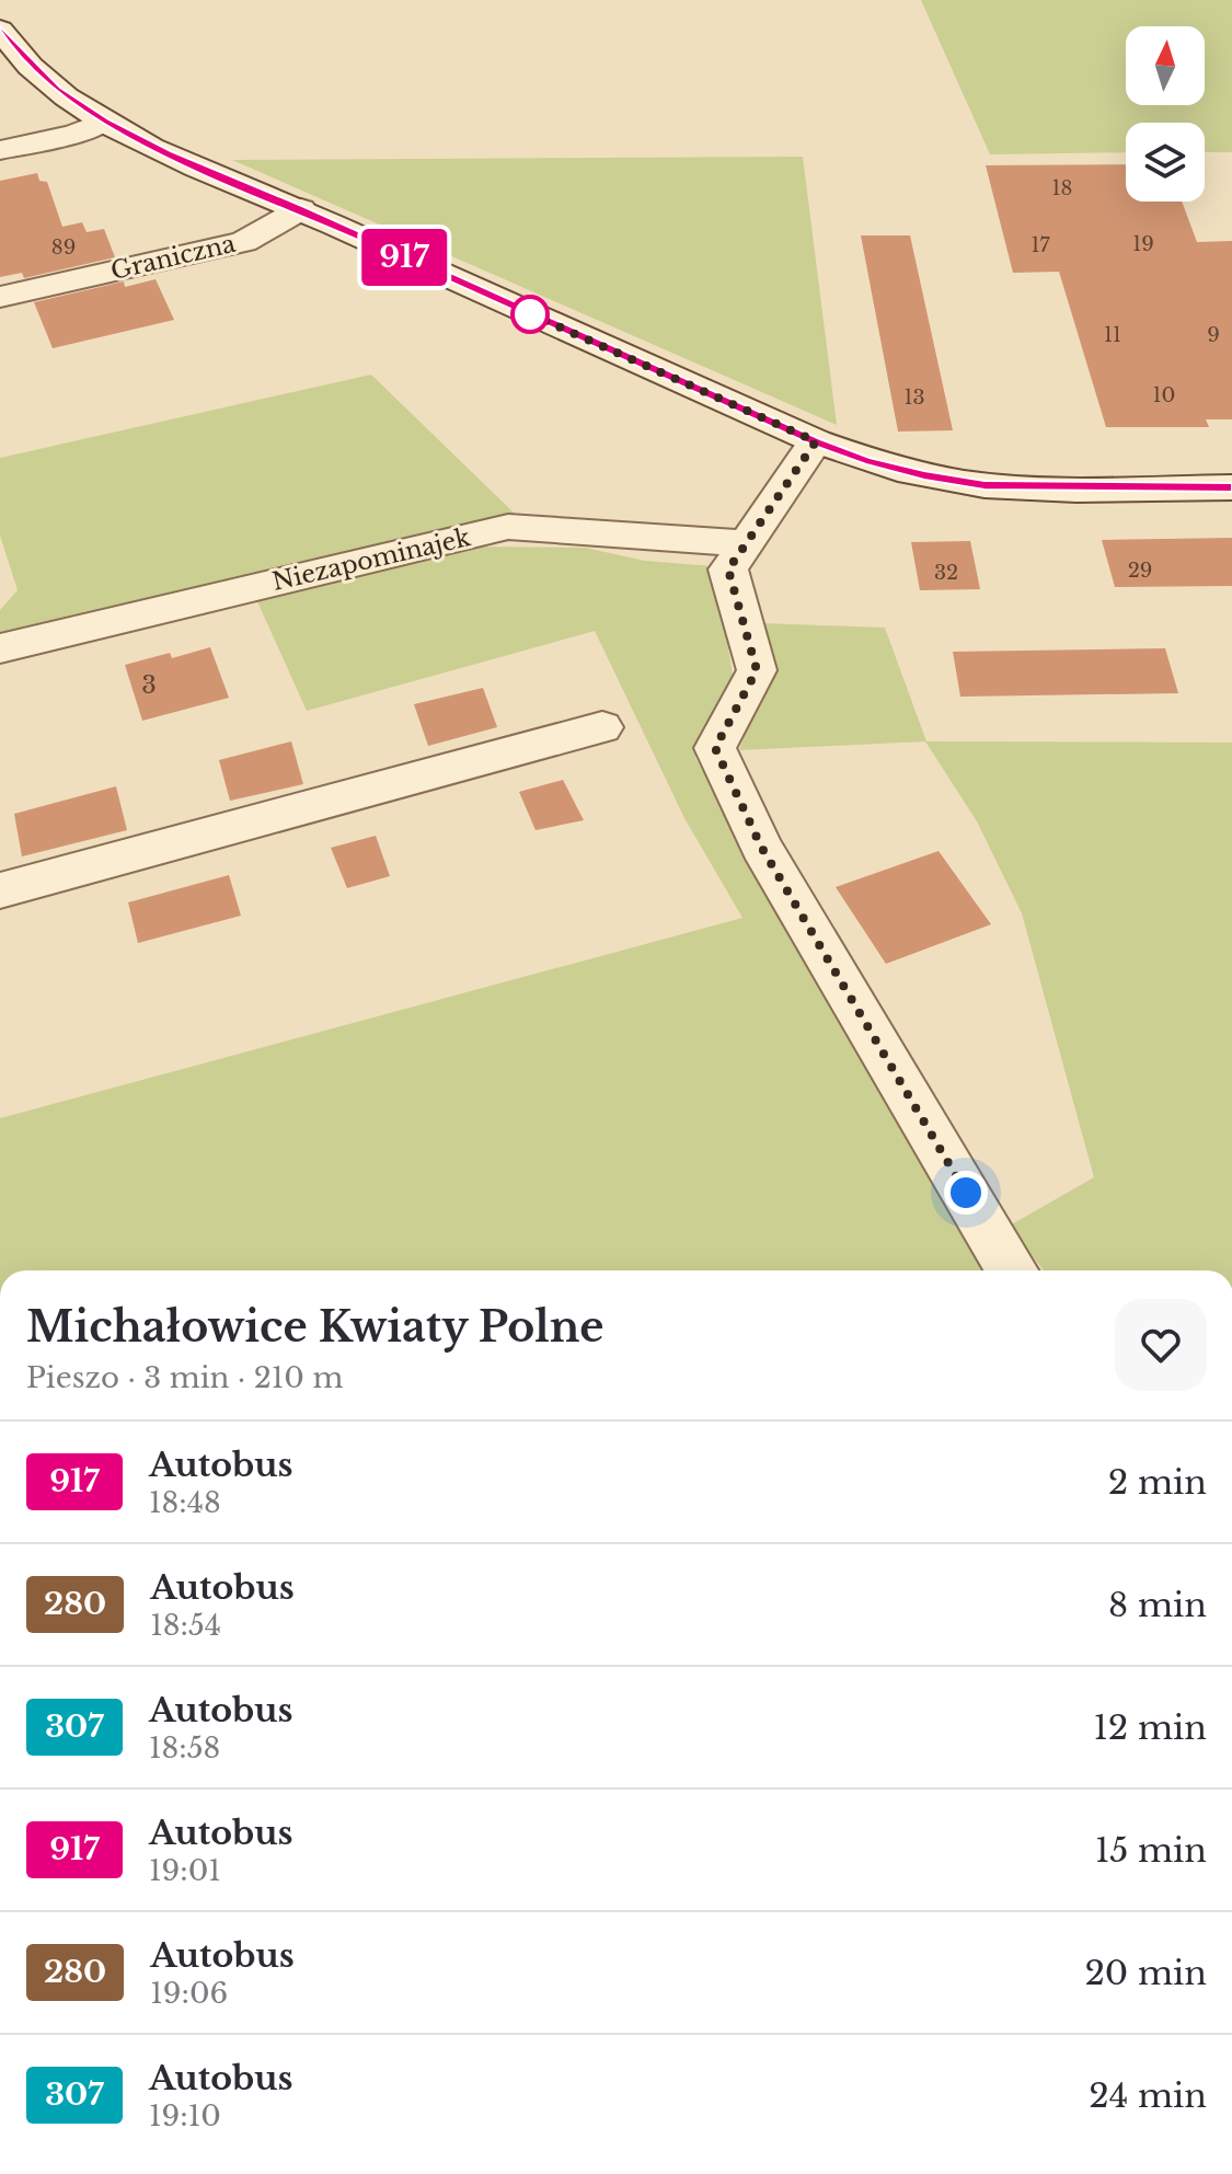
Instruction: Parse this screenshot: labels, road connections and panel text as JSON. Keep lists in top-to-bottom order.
{
  "streets": {
    "street": ["Graniczna", "Niezapominajek"]
  },
  "lines": ["bus line 917"],
  "house_numbers": [
    "18",
    "19",
    "17",
    "89",
    "11",
    "9",
    "10",
    "13",
    "29",
    "32",
    "3"
  ],
  "north": "top",
  "page": {
    "on_map": "917",
    "heading": ["Michałowice Kwiaty Polne", "Pieszo · 3 min · 210 m"],
    "list": [
      {
        "mark": "917",
        "name": "Autobus",
        "note": "18:48",
        "value": "2 min"
      },
      {
        "mark": "280",
        "name": "Autobus",
        "note": "18:54",
        "value": "8 min"
      },
      {
        "mark": "307",
        "name": "Autobus",
        "note": "18:58",
        "value": "12 min"
      },
      {
        "mark": "917",
        "name": "Autobus",
        "note": "19:01",
        "value": "15 min"
      },
      {
        "mark": "280",
        "name": "Autobus",
        "note": "19:06",
        "value": "20 min"
      },
      {
        "mark": "307",
        "name": "Autobus",
        "note": "19:10",
        "value": "24 min"
      }
    ]
  }
}
